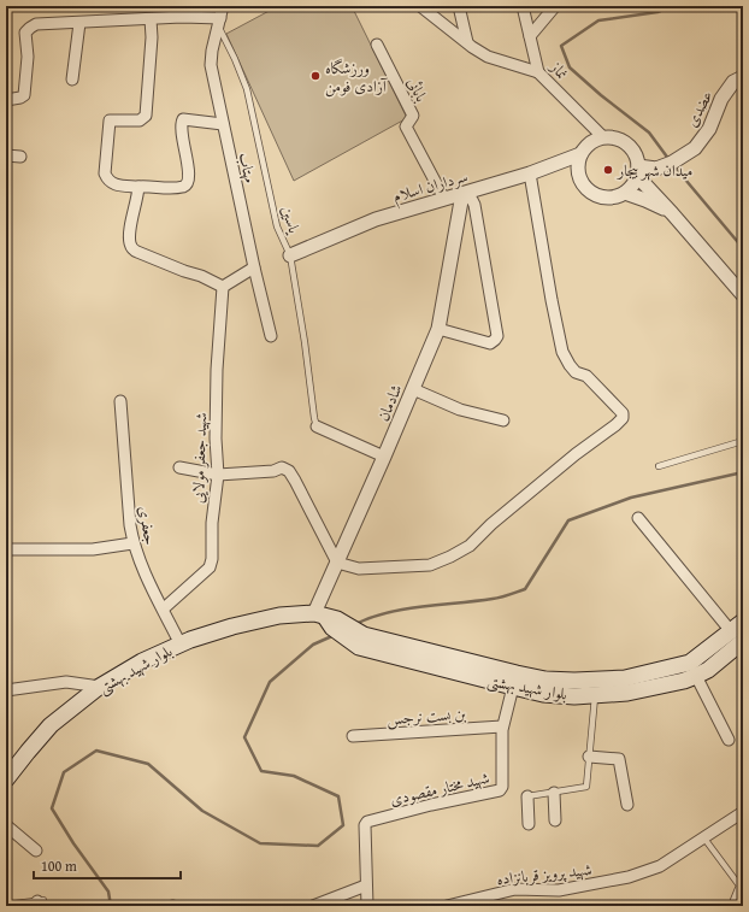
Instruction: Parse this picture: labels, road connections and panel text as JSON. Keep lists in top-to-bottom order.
{
  "streets": {
    "main road": ["بلوار شهید بهشتی"],
    "street": [
      "نماز",
      "بابائی",
      "عضدی",
      "مهتاب",
      "سرداران اسلام",
      "شادمان",
      "شهید جعفر مولایی",
      "جعفری",
      "بن بست نرجس",
      "شهید مختار مقصودی",
      "شهید پرویز قربانزاده"
    ],
    "lane": ["یاسین"]
  },
  "crossings": [
    ["نماز", "عضدی"],
    ["نماز", "سرداران اسلام"],
    ["بابائی", "سرداران اسلام"],
    ["عضدی", "سرداران اسلام"],
    ["مهتاب", "یاسین"],
    ["سرداران اسلام", "یاسین"],
    ["سرداران اسلام", "شادمان"],
    ["شادمان", "بلوار شهید بهشتی"],
    ["شهید جعفر مولایی", "جعفری"],
    ["جعفری", "بلوار شهید بهشتی"],
    ["بلوار شهید بهشتی", "شهید مختار مقصودی"],
    ["بن بست نرجس", "شهید مختار مقصودی"]
  ],
  "places": ["ورزشگاه آزادی فومن", "میدان شهر بیجار"],
  "scale_bar": "100 m"
}
